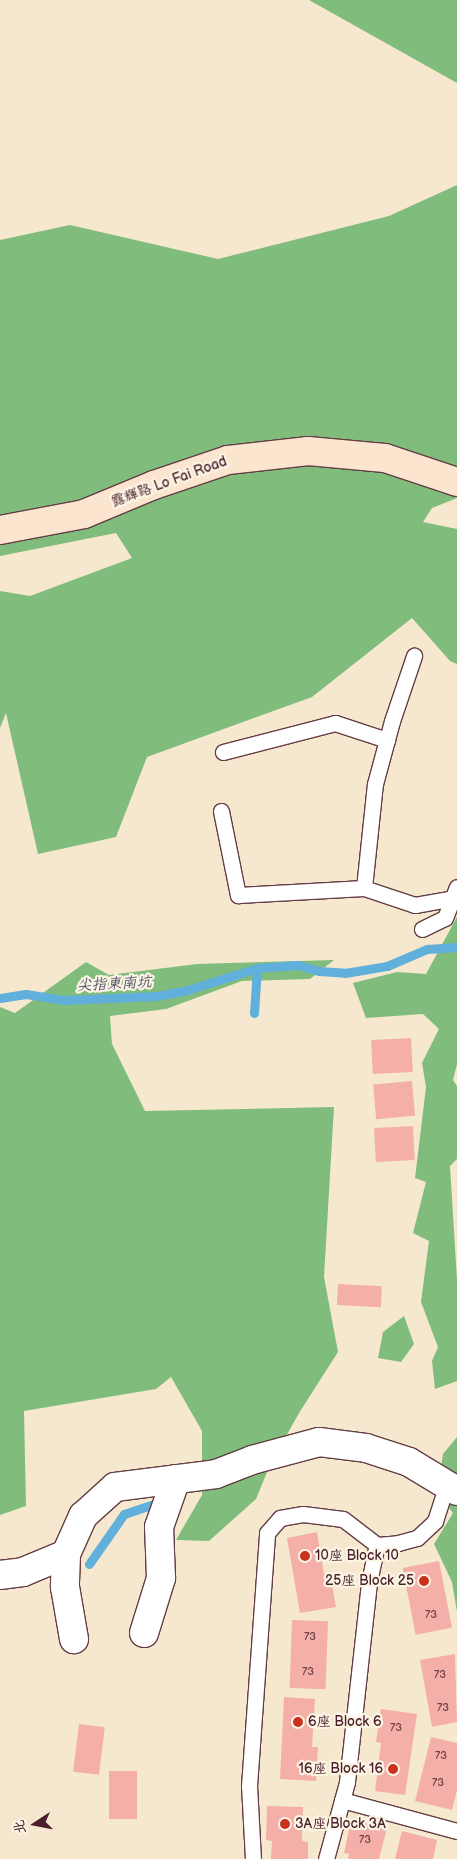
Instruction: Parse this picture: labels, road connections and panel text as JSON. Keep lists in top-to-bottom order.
{
  "streets": {
    "street": ["露輝路 Lo Fai Road"]
  },
  "water": ["尖指東南坑"],
  "places": [
    "10座 Block 10",
    "25座 Block 25",
    "6座 Block 6",
    "16座 Block 16",
    "3A座 Block 3A"
  ],
  "house_numbers": [
    "73",
    "73",
    "73",
    "73",
    "73",
    "73",
    "73",
    "73",
    "73"
  ],
  "north": "left"
}
